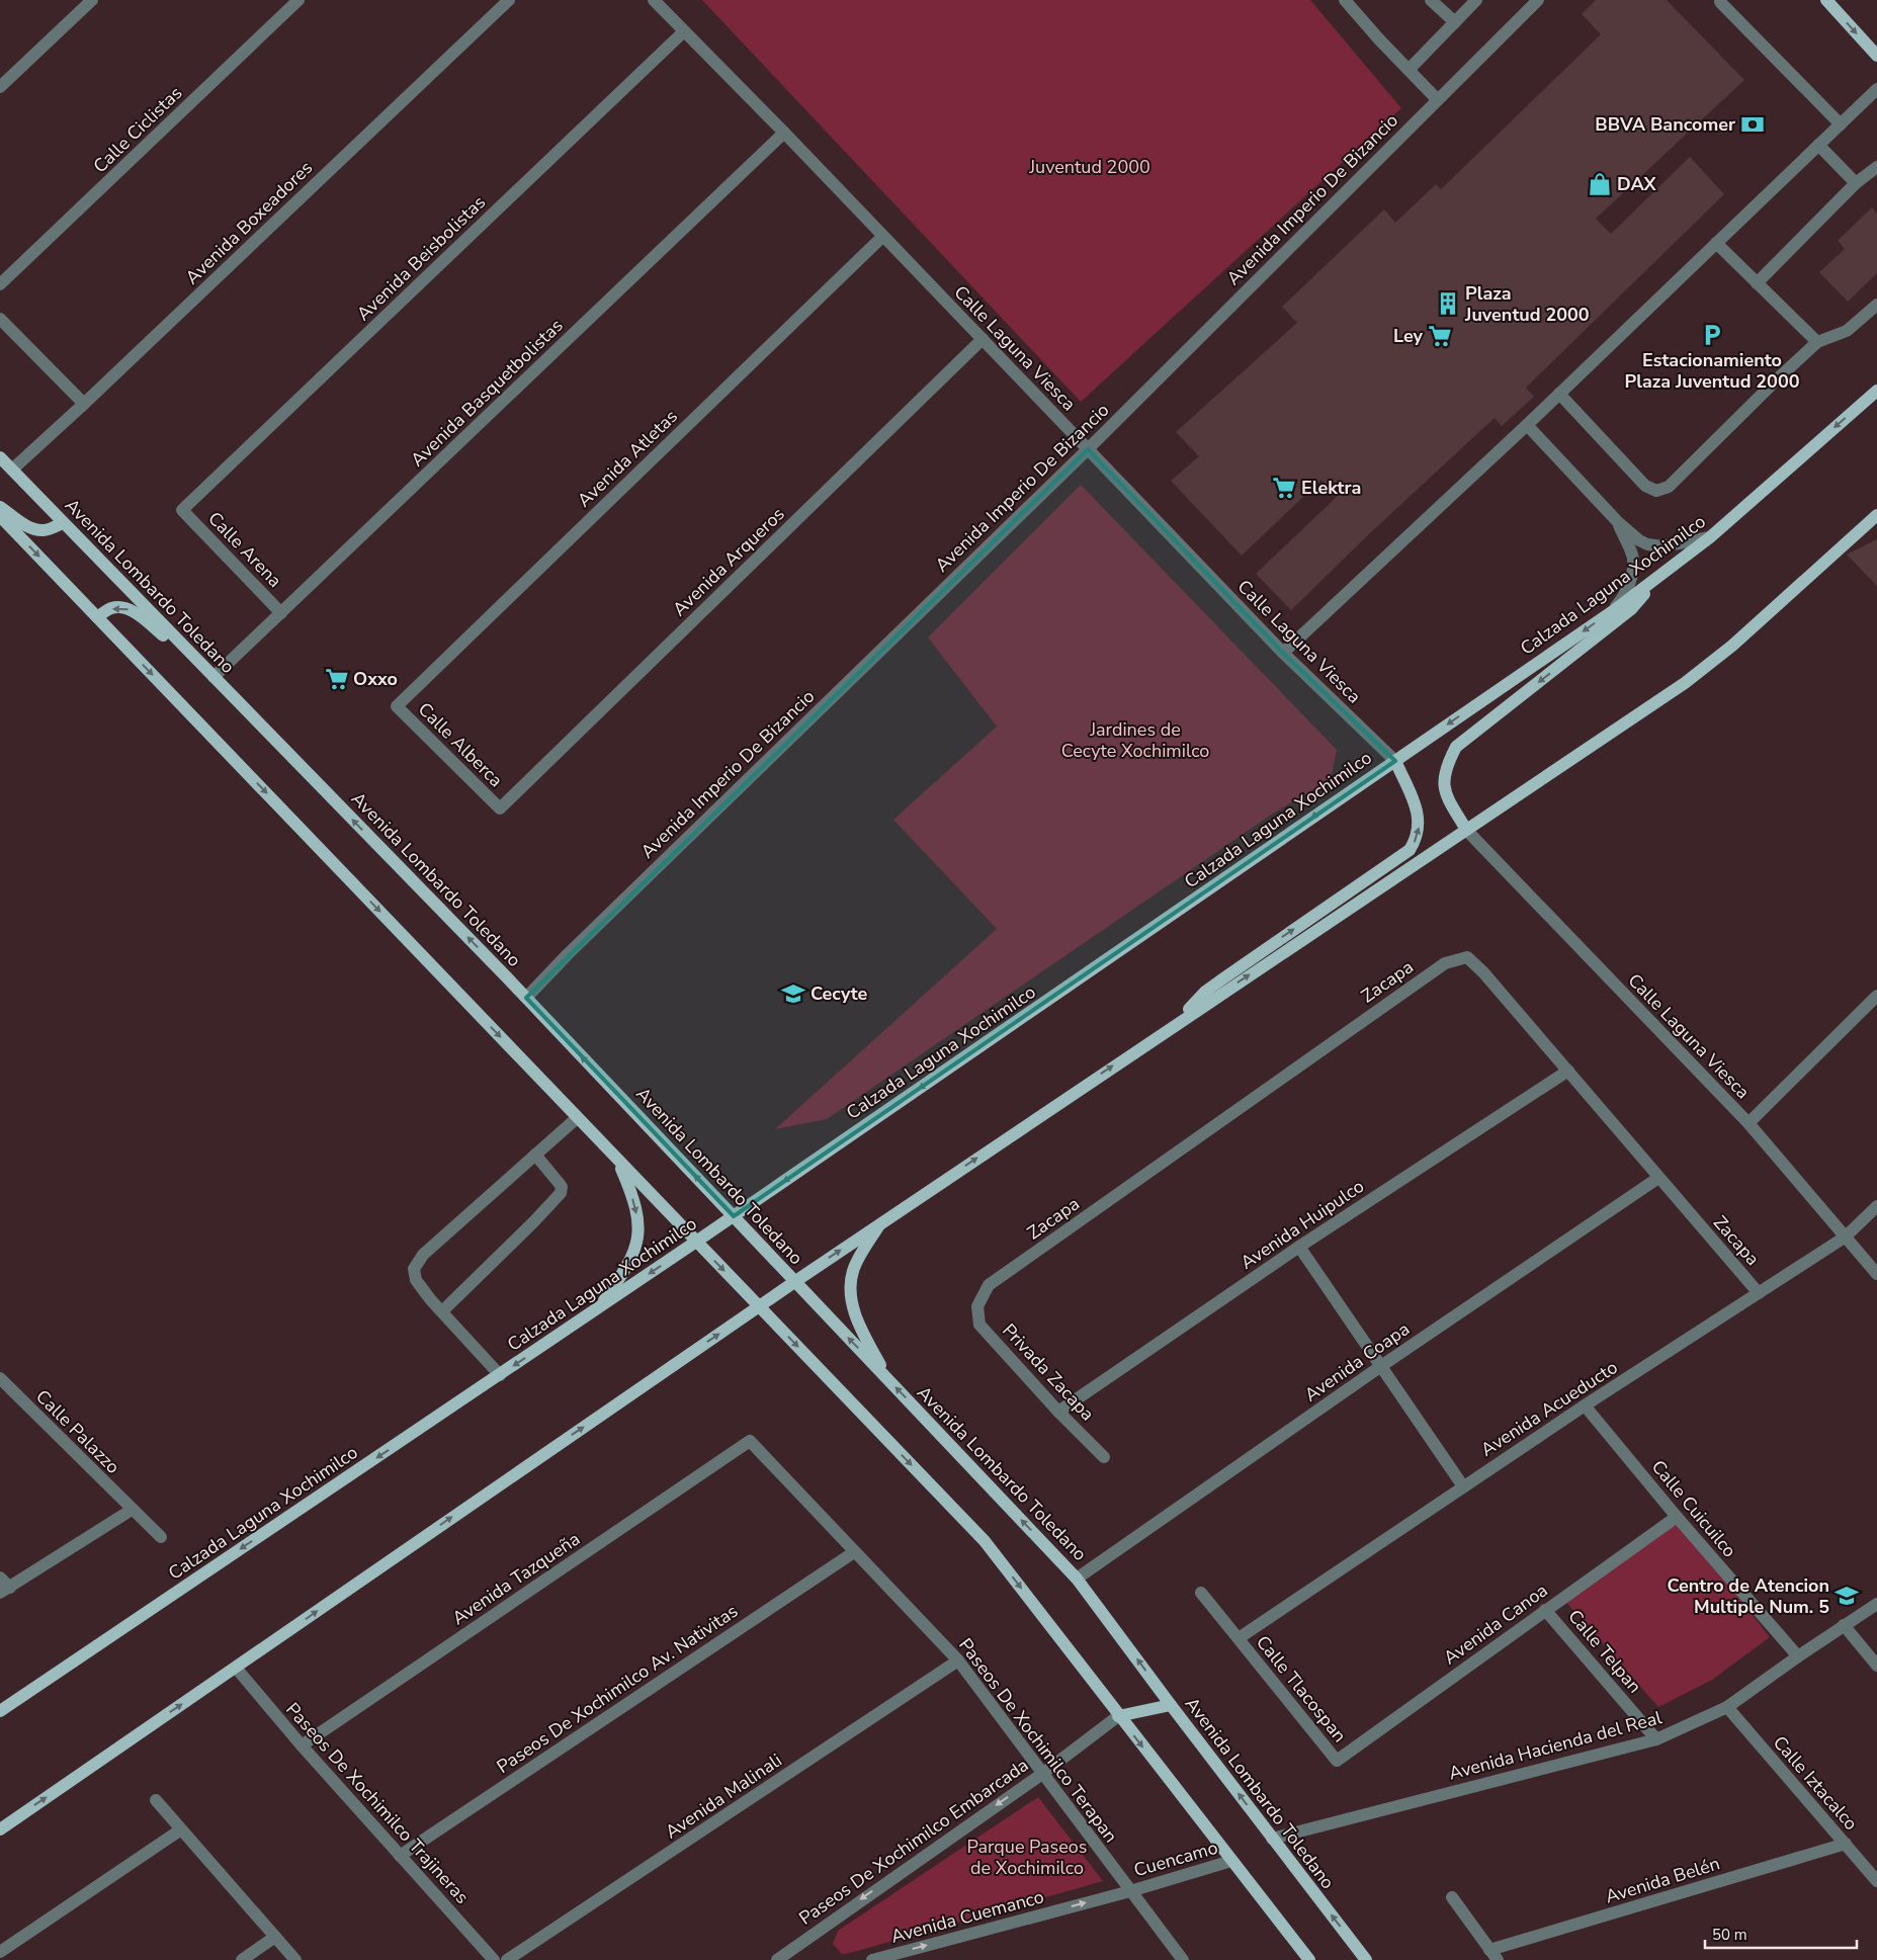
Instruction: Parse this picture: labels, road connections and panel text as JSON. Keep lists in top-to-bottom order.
{
  "streets": {
    "main road": ["Calzada Laguna Xochimilco", "Avenida Lombardo Toledano"],
    "street": [
      "Calle Ciclistas",
      "Avenida Imperio De Bizancio",
      "Avenida Boxeadores",
      "Avenida Beisbolistas",
      "Calle Laguna Viesca",
      "Avenida Basquetbolistas",
      "Avenida Atletas",
      "Calle Arena",
      "Avenida Arqueros",
      "Calle Alberca",
      "Zacapa",
      "Avenida Huipulco",
      "Avenida Coapa",
      "Privada Zacapa",
      "Avenida Acueducto",
      "Calle Palazzo",
      "Calle Cuicuilco",
      "Avenida Tazqueña",
      "Avenida Canoa",
      "Calle Telpan",
      "Paseos De Xochimilco Av. Nativitas",
      "Calle Tlacospan",
      "Paseos De Xochimilco Terapan",
      "Avenida Hacienda del Real",
      "Calle Iztacalco",
      "Avenida Malinali",
      "Paseos De Xochimilco Trajineras",
      "Paseos De Xochimilco Embarcada",
      "Cuencamo",
      "Avenida Belén",
      "Avenida Cuemanco"
    ]
  },
  "crossings": [
    ["Avenida Imperio De Bizancio", "Calle Laguna Viesca"],
    ["Avenida Imperio De Bizancio", "Avenida Lombardo Toledano"],
    ["Avenida Boxeadores", "Avenida Lombardo Toledano"],
    ["Avenida Beisbolistas", "Calle Laguna Viesca"],
    ["Avenida Beisbolistas", "Calle Arena"],
    ["Calle Laguna Viesca", "Avenida Basquetbolistas"],
    ["Calle Laguna Viesca", "Avenida Atletas"],
    ["Calle Laguna Viesca", "Avenida Arqueros"],
    ["Calle Laguna Viesca", "Calzada Laguna Xochimilco"],
    ["Calle Laguna Viesca", "Avenida Acueducto"],
    ["Avenida Basquetbolistas", "Calle Arena"],
    ["Avenida Basquetbolistas", "Avenida Lombardo Toledano"],
    ["Avenida Atletas", "Calle Alberca"],
    ["Avenida Arqueros", "Calle Alberca"],
    ["Calzada Laguna Xochimilco", "Avenida Lombardo Toledano"],
    ["Avenida Lombardo Toledano", "Avenida Coapa"],
    ["Avenida Lombardo Toledano", "Avenida Hacienda del Real"],
    ["Zacapa", "Avenida Huipulco"],
    ["Zacapa", "Avenida Coapa"],
    ["Zacapa", "Privada Zacapa"],
    ["Zacapa", "Avenida Acueducto"],
    ["Avenida Huipulco", "Privada Zacapa"],
    ["Avenida Acueducto", "Calle Cuicuilco"],
    ["Avenida Acueducto", "Calle Tlacospan"],
    ["Calle Cuicuilco", "Avenida Canoa"],
    ["Calle Cuicuilco", "Avenida Hacienda del Real"],
    ["Avenida Tazqueña", "Paseos De Xochimilco Terapan"],
    ["Avenida Tazqueña", "Paseos De Xochimilco Trajineras"],
    ["Avenida Canoa", "Calle Telpan"],
    ["Avenida Canoa", "Calle Tlacospan"],
    ["Calle Telpan", "Avenida Hacienda del Real"],
    ["Paseos De Xochimilco Av. Nativitas", "Paseos De Xochimilco Terapan"],
    ["Paseos De Xochimilco Av. Nativitas", "Paseos De Xochimilco Trajineras"],
    ["Paseos De Xochimilco Terapan", "Avenida Malinali"],
    ["Paseos De Xochimilco Terapan", "Paseos De Xochimilco Embarcada"],
    ["Paseos De Xochimilco Terapan", "Cuencamo"],
    ["Paseos De Xochimilco Terapan", "Avenida Cuemanco"],
    ["Avenida Hacienda del Real", "Calle Iztacalco"],
    ["Calle Iztacalco", "Avenida Belén"],
    ["Cuencamo", "Avenida Cuemanco"]
  ],
  "one_way": ["Paseos De Xochimilco Embarcada", "Avenida Cuemanco"],
  "parks": ["Juventud 2000", "Jardines de Cecyte Xochimilco", "Parque Paseos de Xochimilco"],
  "places": {
    "bank": ["BBVA Bancomer"],
    "shop": ["DAX"],
    "building": ["Plaza Juventud 2000"],
    "parking": ["Estacionamiento Plaza Juventud 2000"],
    "supermarket": ["Ley", "Elektra", "Oxxo"],
    "school or university": ["Cecyte", "Centro de Atencion Multiple Num. 5"]
  },
  "scale_bar": "50 m"
}
